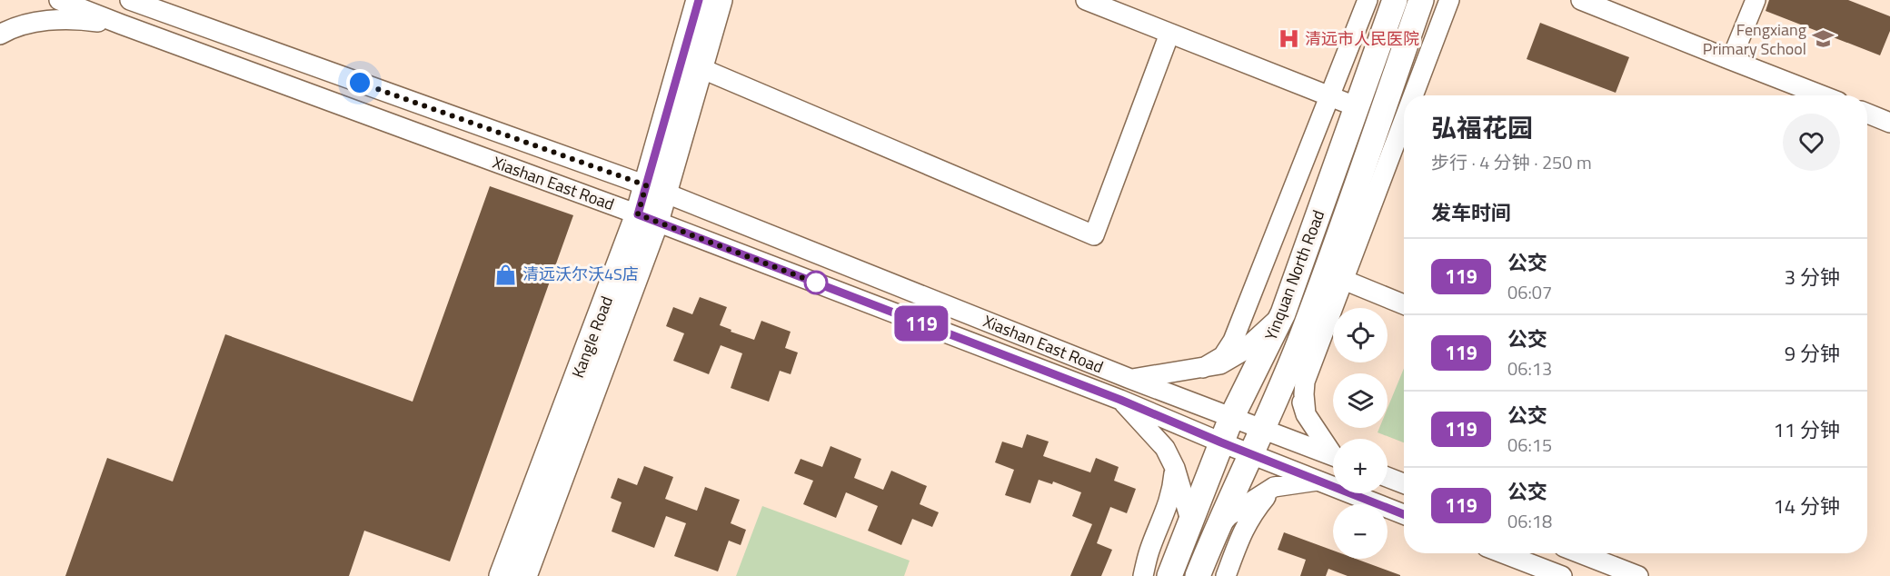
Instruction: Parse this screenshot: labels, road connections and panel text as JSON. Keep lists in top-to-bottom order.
{
  "streets": {
    "main road": ["Yinquan North Road", "Kangle Road"],
    "street": ["Xiashan East Road"]
  },
  "crossings": [
    ["Xiashan East Road", "Yinquan North Road"],
    ["Xiashan East Road", "Kangle Road"]
  ],
  "places": {
    "hospital": ["清远市人民医院"],
    "school or university": ["Fengxiang Primary School"],
    "shop": ["清远沃尔沃4S店"]
  },
  "lines": ["bus line 119"],
  "page": {
    "on_map": "119",
    "heading": [
      ["弘福花园", "步行 · 4 分钟 · 250 m"],
      "发车时间"
    ],
    "list": [
      {
        "mark": "119",
        "name": "公交",
        "note": "06:07",
        "value": "3 分钟"
      },
      {
        "mark": "119",
        "name": "公交",
        "note": "06:13",
        "value": "9 分钟"
      },
      {
        "mark": "119",
        "name": "公交",
        "note": "06:15",
        "value": "11 分钟"
      },
      {
        "mark": "119",
        "name": "公交",
        "note": "06:18",
        "value": "14 分钟"
      }
    ],
    "map_buttons": ["+", "−"]
  }
}
